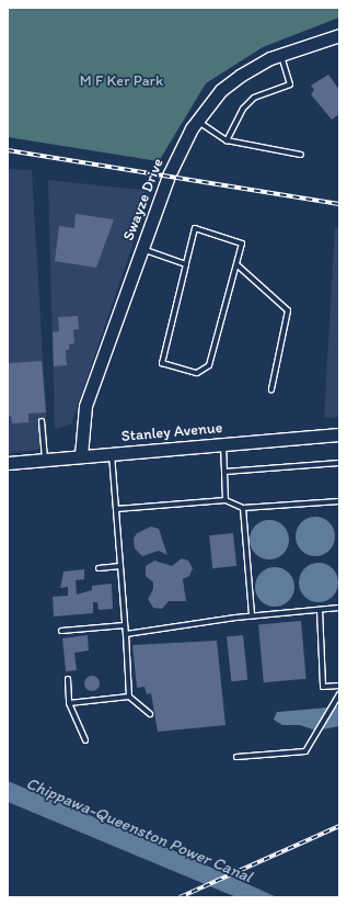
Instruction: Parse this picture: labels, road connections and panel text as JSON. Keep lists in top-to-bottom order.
{
  "streets": {
    "street": ["Swayze Drive", "Stanley Avenue"]
  },
  "crossings": [
    ["Swayze Drive", "Stanley Avenue"]
  ],
  "water": ["Chippawa-Queenston Power Canal"],
  "parks": ["M F Ker Park"]
}
